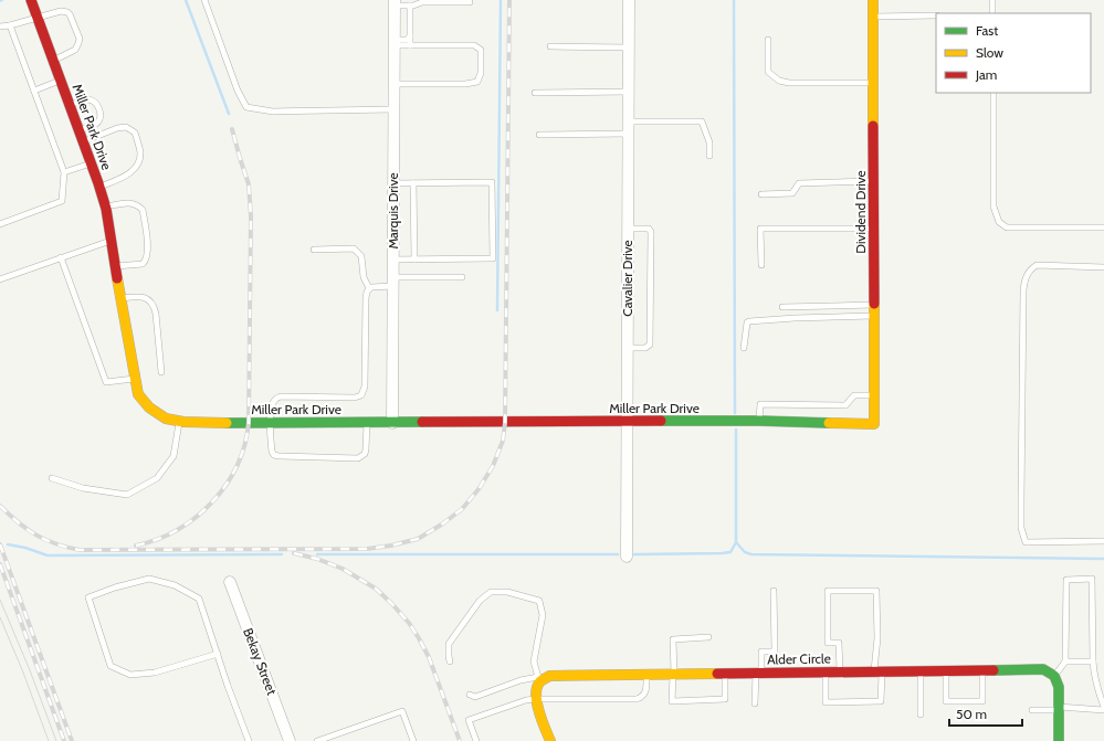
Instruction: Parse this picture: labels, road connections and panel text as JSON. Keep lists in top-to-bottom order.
{
  "streets": {
    "street": [
      "Miller Park Drive",
      "Marquis Drive",
      "Dividend Drive",
      "Cavalier Drive",
      "Alder Circle",
      "Bekay Street"
    ]
  },
  "crossings": [
    ["Miller Park Drive", "Marquis Drive"],
    ["Miller Park Drive", "Dividend Drive"],
    ["Miller Park Drive", "Cavalier Drive"]
  ],
  "legend": ["Fast", "Slow", "Jam"],
  "scale_bar": "50 m"
}
